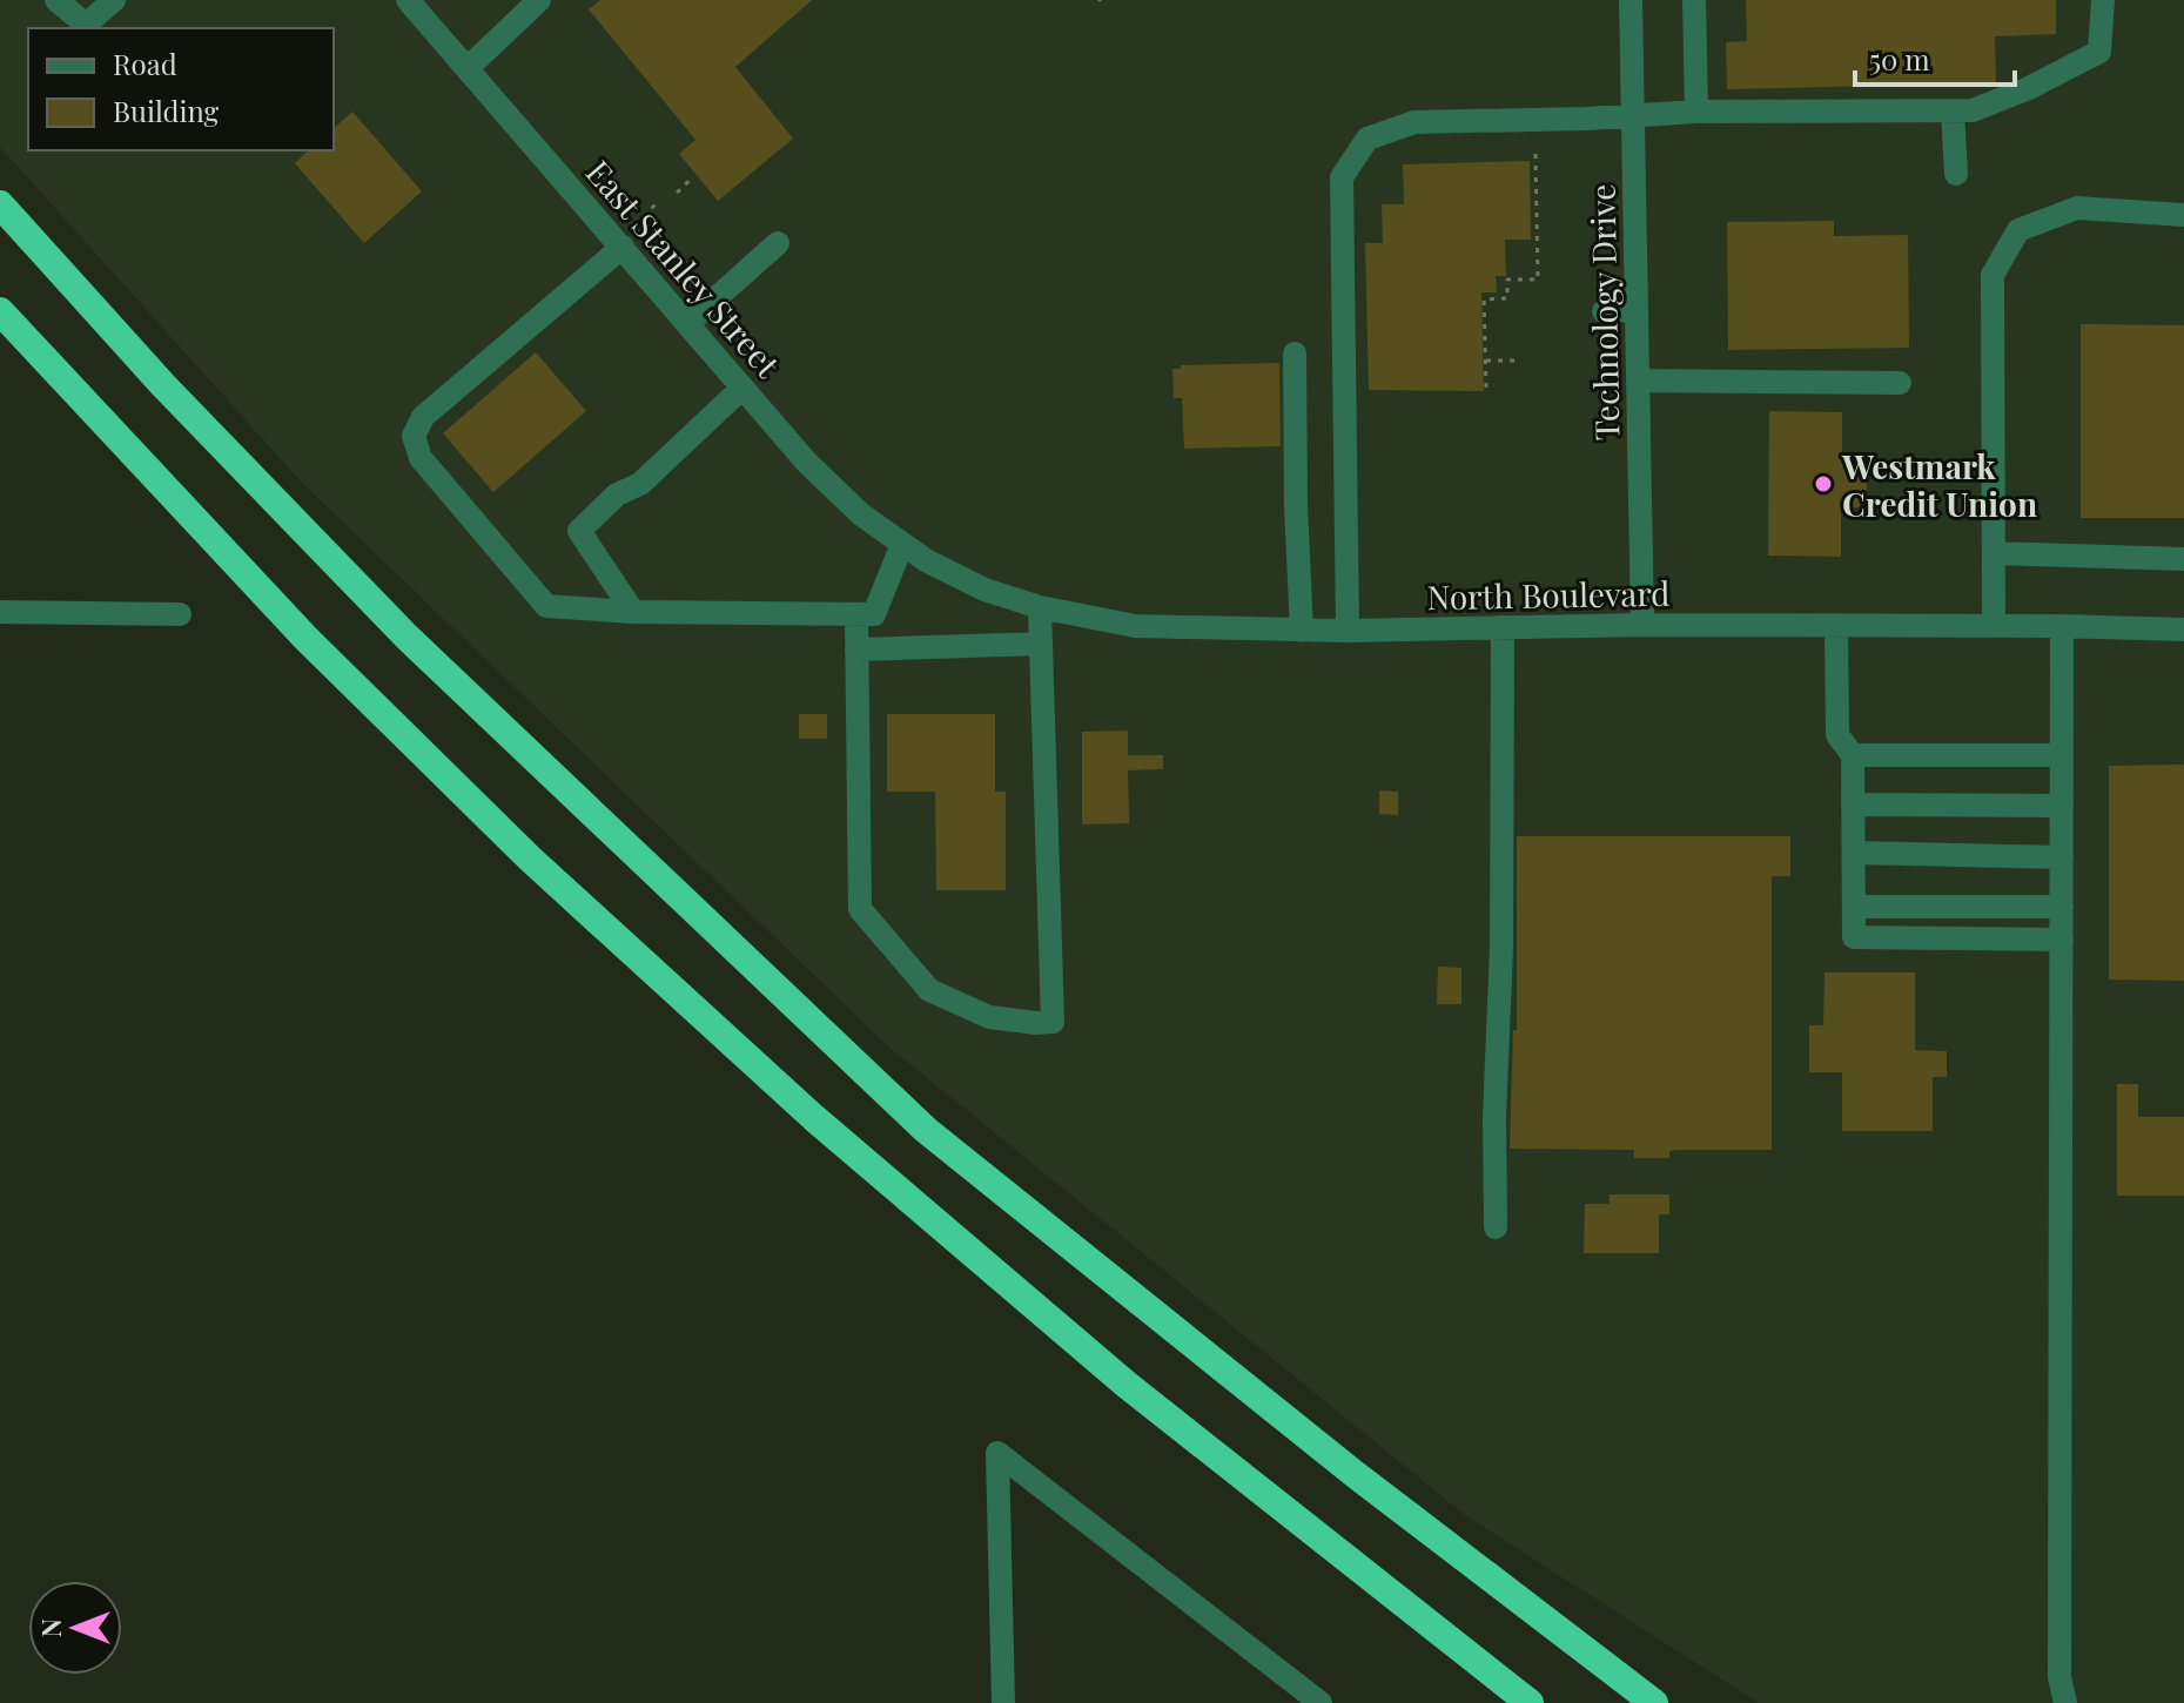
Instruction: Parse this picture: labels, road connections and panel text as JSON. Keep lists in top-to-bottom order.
{
  "streets": {
    "street": ["East Stanley Street", "Technology Drive", "North Boulevard"]
  },
  "crossings": [
    ["East Stanley Street", "North Boulevard"],
    ["Technology Drive", "North Boulevard"]
  ],
  "places": ["Westmark Credit Union"],
  "legend": ["Road", "Building"],
  "scale_bar": "50 m",
  "north": "left"
}
